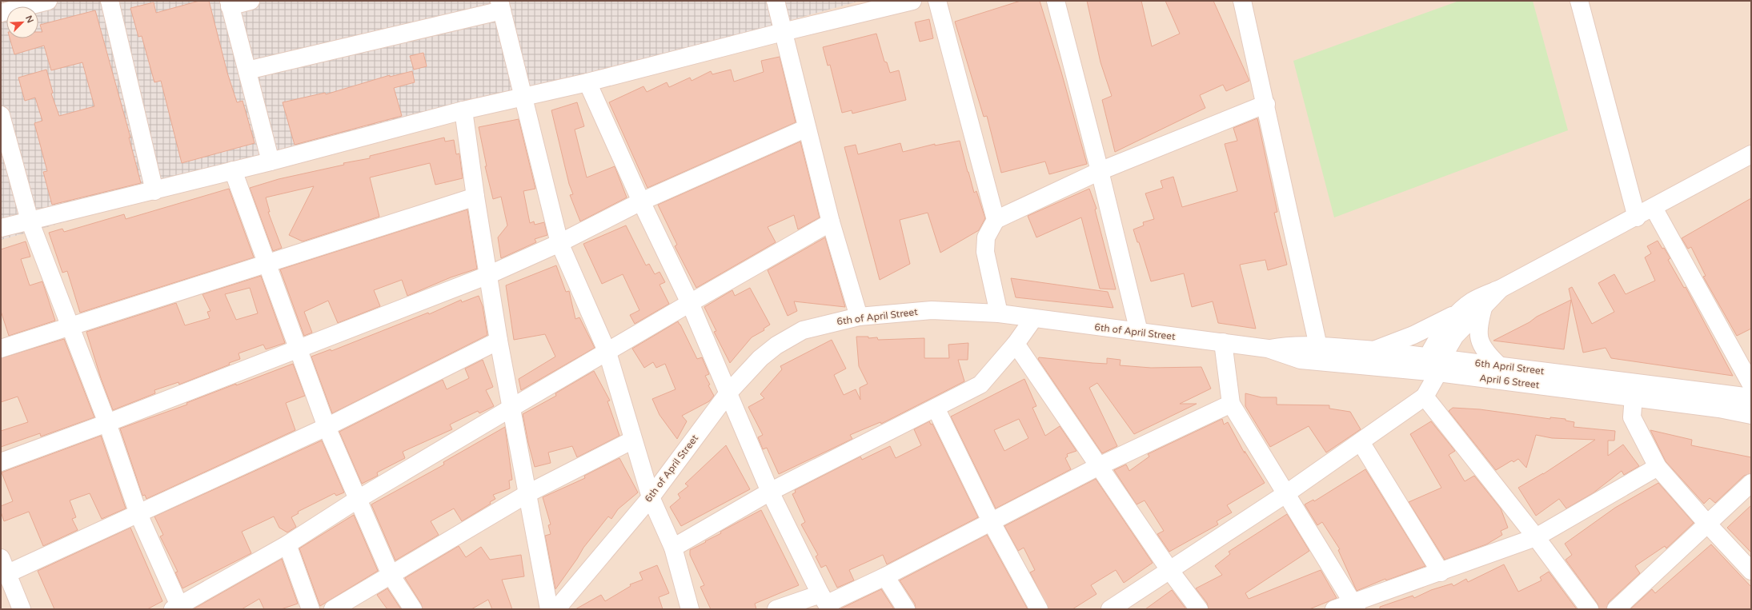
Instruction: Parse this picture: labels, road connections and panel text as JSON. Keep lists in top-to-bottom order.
{
  "streets": {
    "street": ["6th of April Street", "6th April Street", "April 6 Street"]
  },
  "crossings": [
    ["6th of April Street", "6th April Street"],
    ["6th of April Street", "April 6 Street"],
    ["6th April Street", "April 6 Street"]
  ],
  "north": "top right"
}
